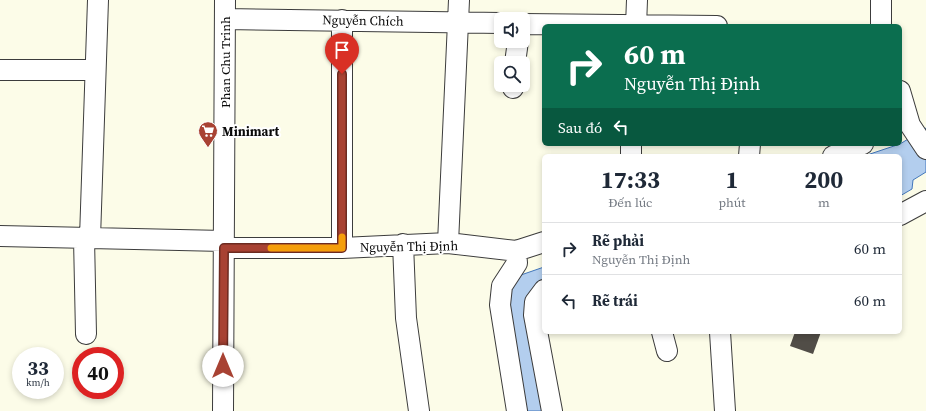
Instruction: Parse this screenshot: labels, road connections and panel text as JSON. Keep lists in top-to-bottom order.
{
  "streets": {
    "street": ["Nguyễn Chích", "Phan Chu Trinh", "Nguyễn Thị Định"]
  },
  "crossings": [
    ["Nguyễn Chích", "Phan Chu Trinh"],
    ["Phan Chu Trinh", "Nguyễn Thị Định"]
  ],
  "places": {
    "supermarket": ["Minimart"]
  },
  "page": {
    "turn": ["60 m", "Nguyễn Thị Định"],
    "then": "Sau đó",
    "eta": [
      "17:33",
      "Đến lúc",
      "1",
      "phút",
      "200",
      "m"
    ],
    "list": [
      {
        "name": "Rẽ phải",
        "note": "Nguyễn Thị Định",
        "value": "60 m"
      },
      {
        "name": "Rẽ trái",
        "value": "60 m"
      }
    ],
    "speed": "33 km/h",
    "limit": "40"
  }
}
